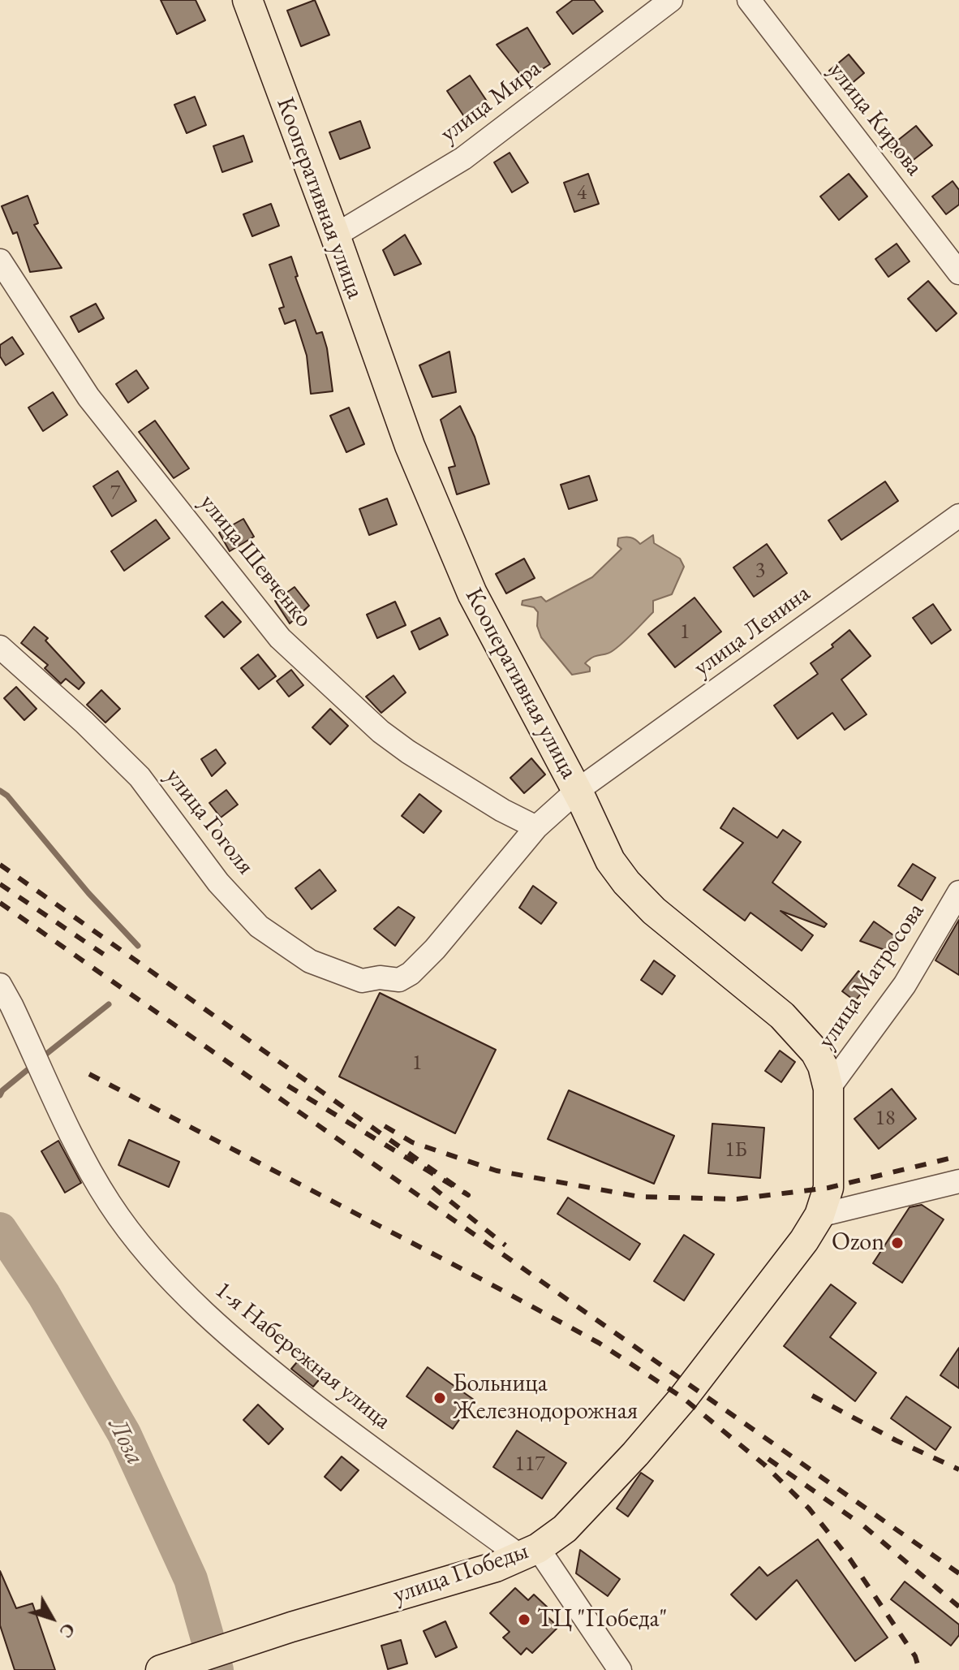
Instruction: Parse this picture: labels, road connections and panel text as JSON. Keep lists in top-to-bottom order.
{
  "streets": {
    "main road": ["Кооперативная улица", "улица Победы"],
    "street": [
      "улица Мира",
      "улица Кирова",
      "улица Шевченко",
      "улица Ленина",
      "улица Гоголя",
      "улица Матросова",
      "1-я Набережная улица"
    ]
  },
  "crossings": [
    ["улица Мира", "Кооперативная улица"],
    ["Кооперативная улица", "улица Ленина"],
    ["Кооперативная улица", "улица Матросова"],
    ["Кооперативная улица", "улица Победы"],
    ["улица Шевченко", "улица Ленина"],
    ["улица Ленина", "улица Гоголя"],
    ["1-я Набережная улица", "улица Победы"]
  ],
  "water": ["Лоза"],
  "places": ["Ozon", "Больница Железнодорожная", "ТЦ \"Победа\""],
  "house_numbers": [
    "4",
    "7",
    "3",
    "1",
    "1",
    "18",
    "1Б",
    "117"
  ],
  "north": "bottom right"
}
